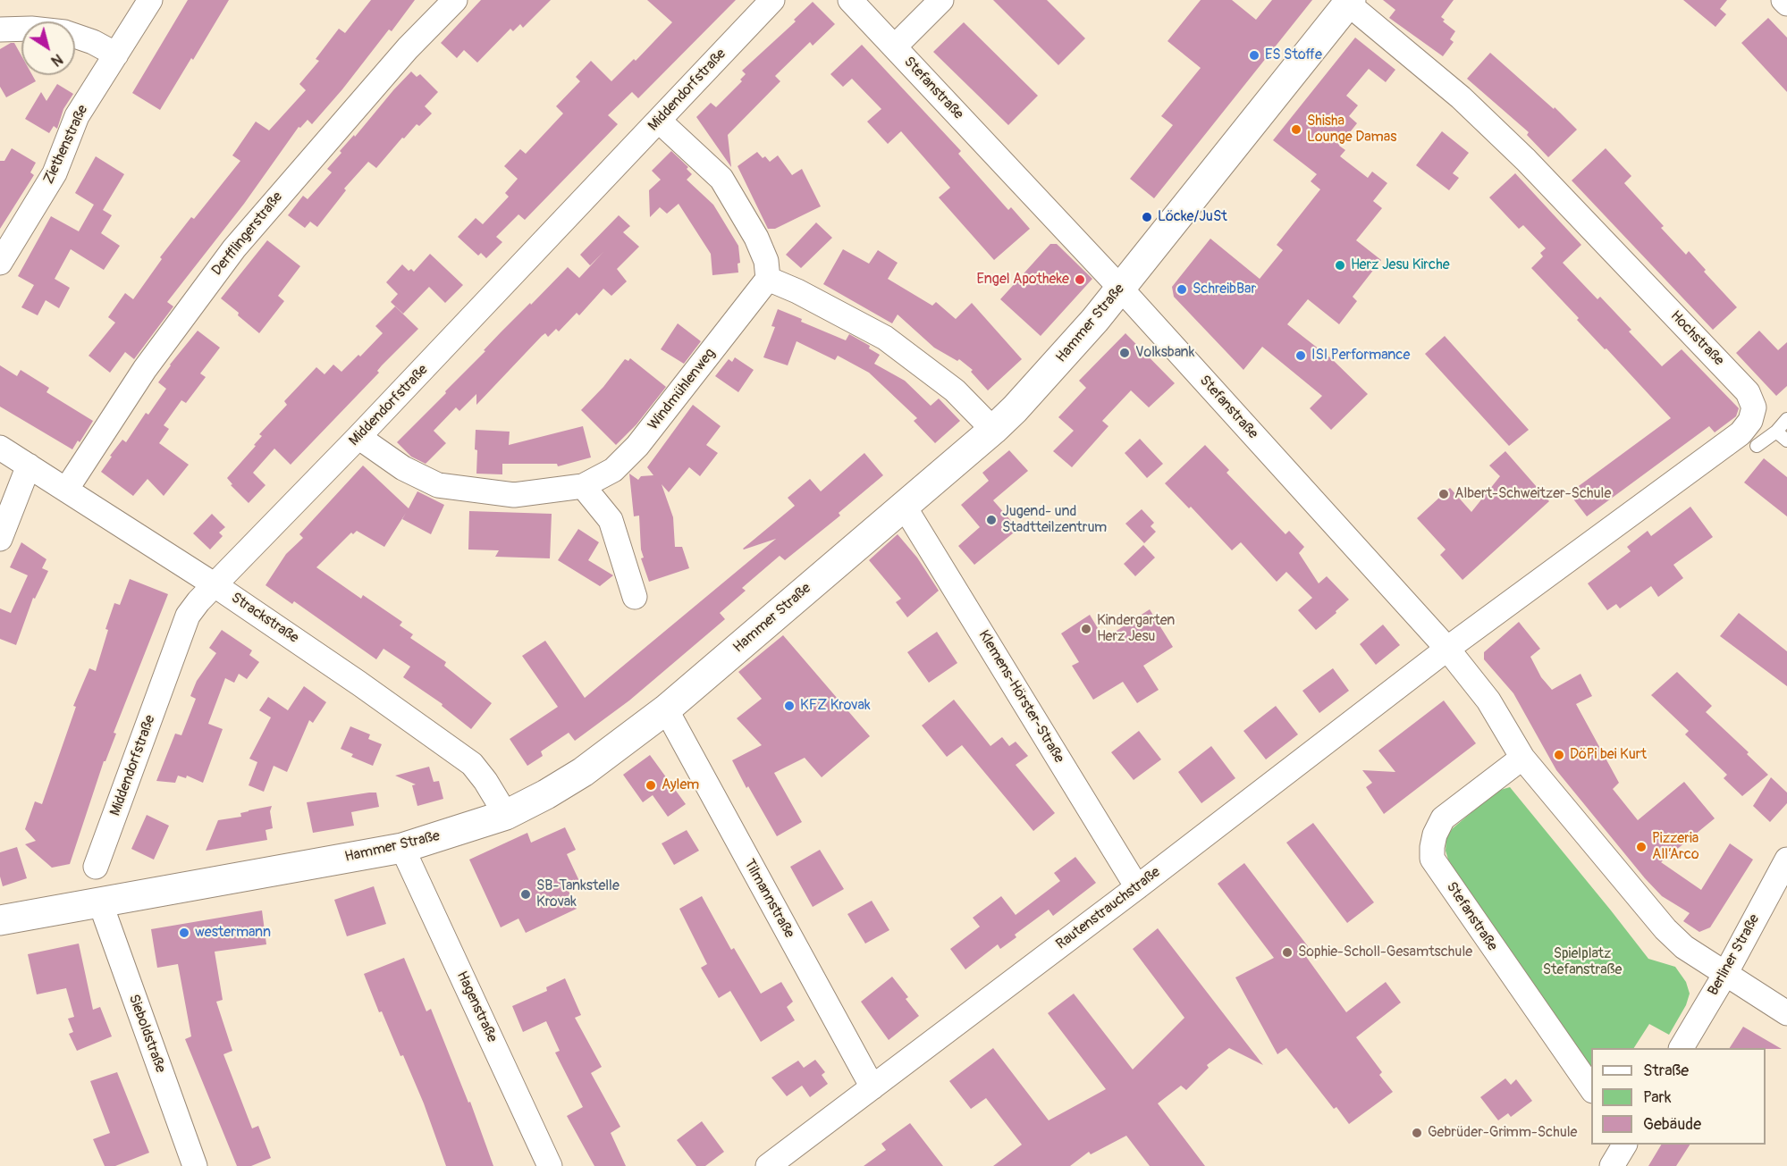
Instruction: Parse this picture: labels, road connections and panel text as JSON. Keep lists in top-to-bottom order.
{
  "streets": {
    "main road": ["Hammer Straße"],
    "street": [
      "Stefanstraße",
      "Middendorfstraße",
      "Ziethenstraße",
      "Derfflingerstraße",
      "Hochstraße",
      "Windmühlenweg",
      "Strackstraße",
      "Klemens-Hörster-Straße",
      "Tilmannstraße",
      "Rautenstrauchstraße",
      "Berliner Straße",
      "Hagenstraße",
      "Sieboldstraße"
    ]
  },
  "crossings": [
    ["Stefanstraße", "Hammer Straße"],
    ["Stefanstraße", "Hochstraße"],
    ["Stefanstraße", "Rautenstrauchstraße"],
    ["Stefanstraße", "Berliner Straße"],
    ["Middendorfstraße", "Windmühlenweg"],
    ["Middendorfstraße", "Strackstraße"],
    ["Derfflingerstraße", "Strackstraße"],
    ["Hammer Straße", "Hochstraße"],
    ["Hammer Straße", "Strackstraße"],
    ["Hammer Straße", "Klemens-Hörster-Straße"],
    ["Hammer Straße", "Tilmannstraße"],
    ["Hammer Straße", "Hagenstraße"],
    ["Hammer Straße", "Sieboldstraße"],
    ["Hochstraße", "Rautenstrauchstraße"],
    ["Klemens-Hörster-Straße", "Rautenstrauchstraße"],
    ["Tilmannstraße", "Rautenstrauchstraße"]
  ],
  "parks": ["Spielplatz Stefanstraße"],
  "places": [
    "ES Stoffe",
    "Shisha Lounge Damas",
    "Löcke/JuSt",
    "Herz Jesu Kirche",
    "Engel Apotheke",
    "SchreibBar",
    "Volksbank",
    "ISI Performance",
    "Albert-Schweitzer-Schule",
    "Jugend- und Stadtteilzentrum",
    "Kindergarten Herz Jesu",
    "KFZ Krovak",
    "DöPi bei Kurt",
    "Aylem",
    "Pizzeria All’Arco",
    "SB-Tankstelle Krovak",
    "westermann",
    "Sophie-Scholl-Gesamtschule",
    "Gebrüder-Grimm-Schule"
  ],
  "legend": ["Straße", "Park", "Gebäude"],
  "north": "bottom right"
}
